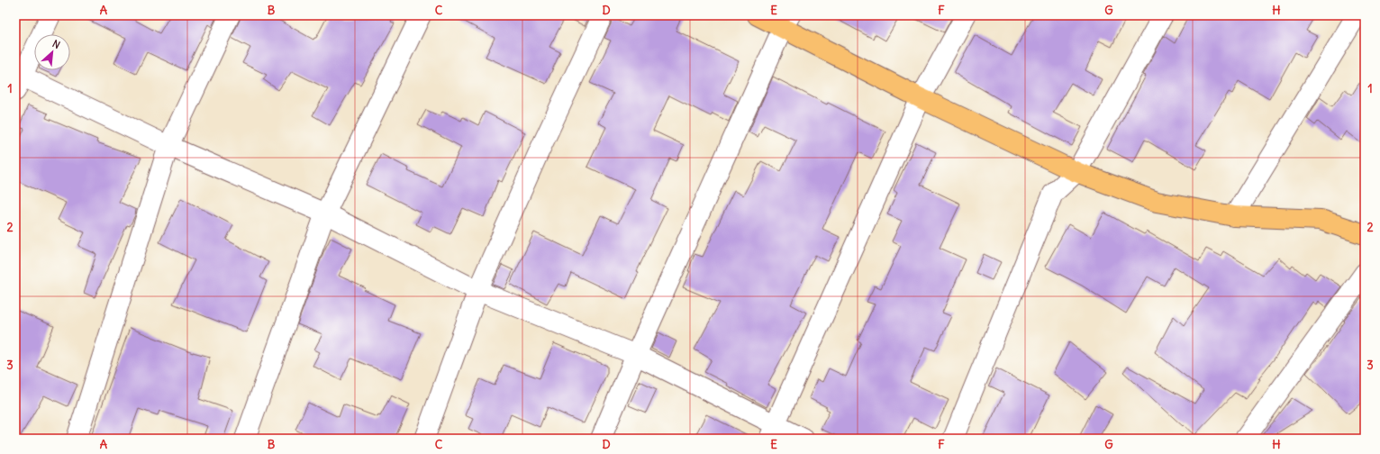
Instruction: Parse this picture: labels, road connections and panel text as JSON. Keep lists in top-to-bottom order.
{
  "north": "top right",
  "grid": {
    "columns": [
      "A",
      "B",
      "C",
      "D",
      "E",
      "F",
      "G",
      "H"
    ],
    "rows": ["1", "2", "3"]
  }
}
